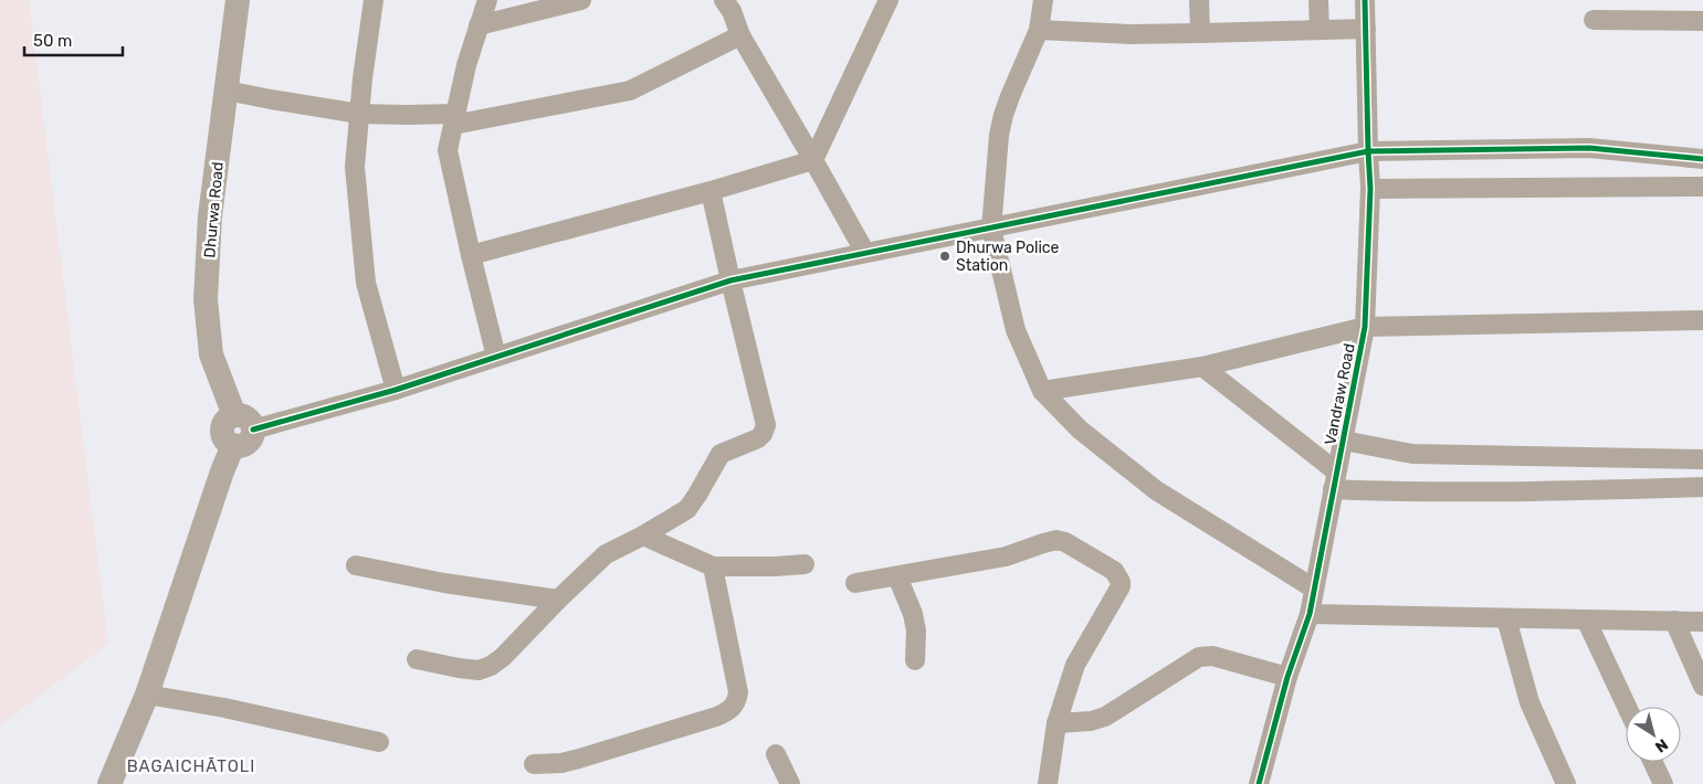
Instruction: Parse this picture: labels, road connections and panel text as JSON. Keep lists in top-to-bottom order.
{
  "streets": {
    "main road": ["Dhurwa Road"],
    "street": ["Vandraw Road"]
  },
  "districts": ["BAGAICHĀTOLI"],
  "places": ["Dhurwa Police Station"],
  "scale_bar": "50 m",
  "north": "bottom right"
}
